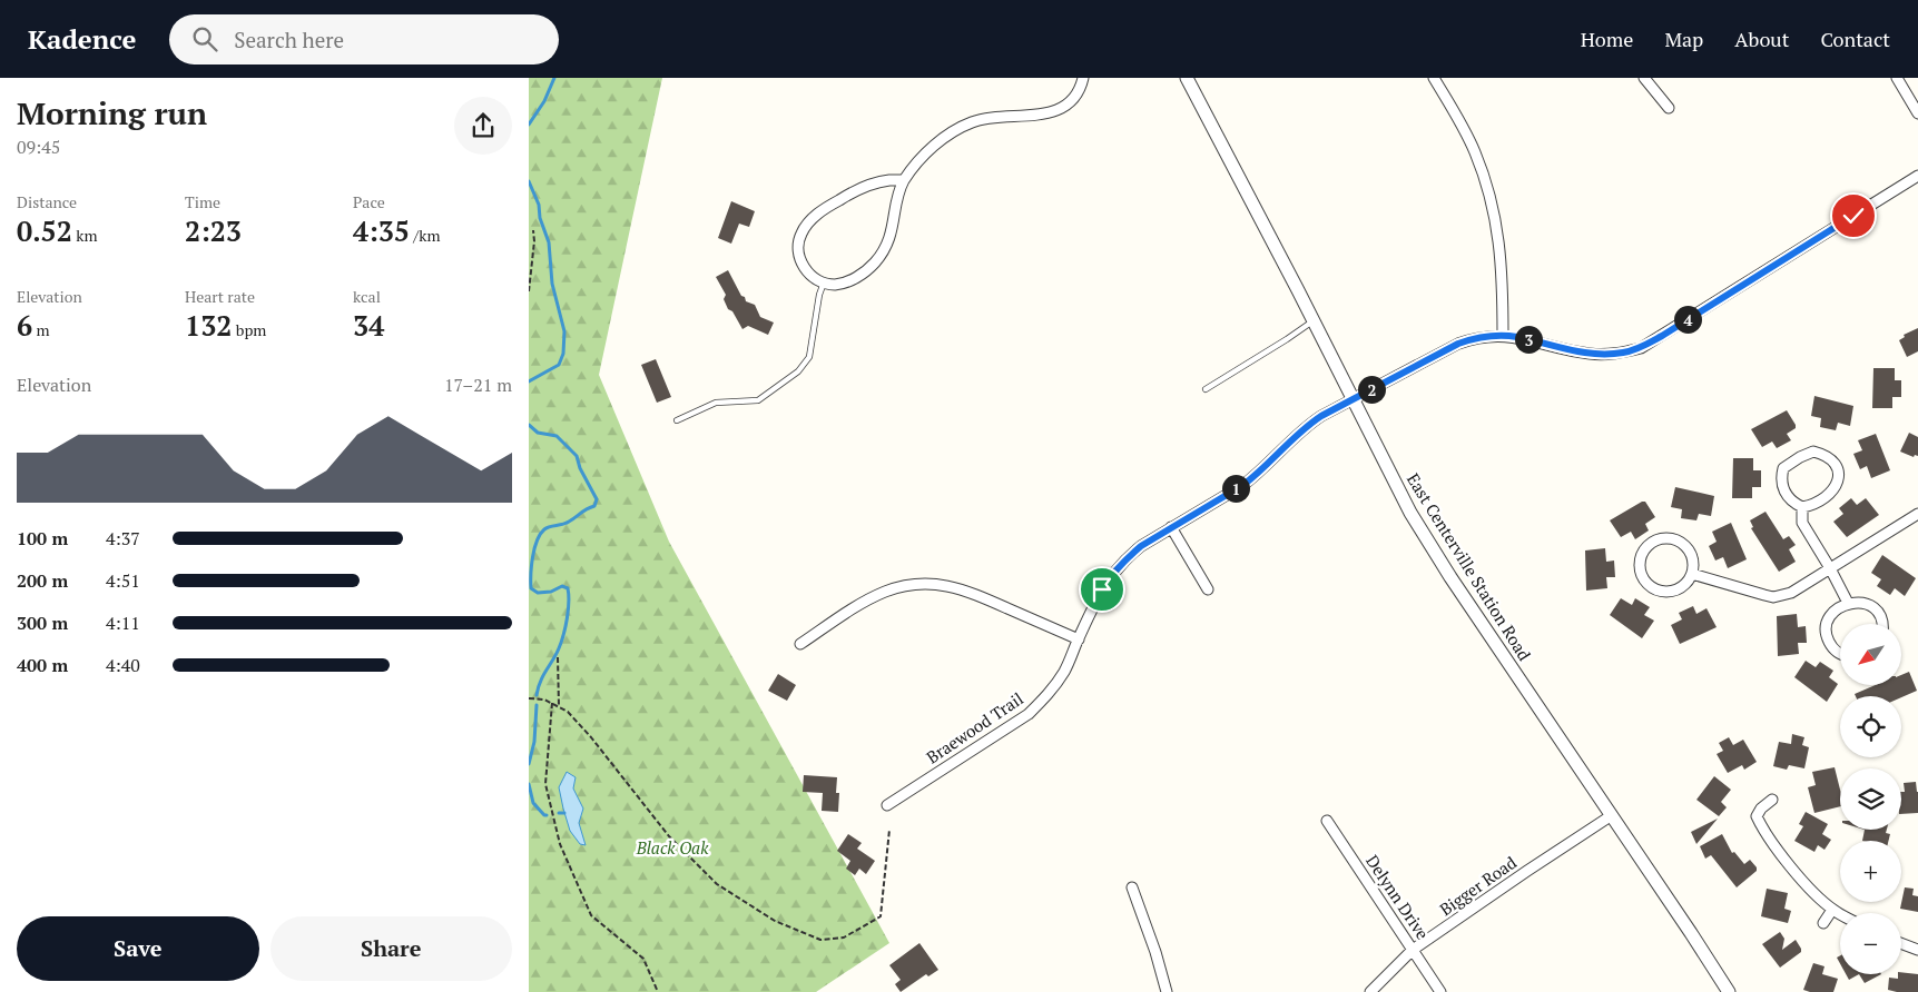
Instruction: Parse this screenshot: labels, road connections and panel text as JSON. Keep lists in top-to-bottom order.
{
  "streets": {
    "street": [
      "East Centerville Station Road",
      "Braewood Trail",
      "Bigger Road",
      "Delynn Drive"
    ]
  },
  "crossings": [
    ["East Centerville Station Road", "Braewood Trail"],
    ["East Centerville Station Road", "Bigger Road"],
    ["Bigger Road", "Delynn Drive"]
  ],
  "parks": ["Black Oak"],
  "north": "bottom left",
  "page": {
    "header": "Kadence",
    "search": "Search here",
    "nav": [
      "Home",
      "Map",
      "About",
      "Contact"
    ],
    "heading": ["Morning run", "09:45"],
    "stats": [
      ["Distance", "0.52 km"],
      ["Time", "2:23"],
      ["Pace", "4:35 /km"],
      ["Elevation", "6 m"],
      ["Heart rate", "132 bpm"],
      ["kcal", "34"]
    ],
    "pins": [
      "4",
      "3",
      "2",
      "1"
    ],
    "chart": ["Elevation", "17–21 m"],
    "list": [
      {
        "name": "100 m",
        "note": "4:37"
      },
      {
        "name": "200 m",
        "note": "4:51"
      },
      {
        "name": "300 m",
        "note": "4:11"
      },
      {
        "name": "400 m",
        "note": "4:40"
      }
    ],
    "map_buttons": ["+", "−"],
    "buttons": ["Save", "Share"]
  }
}
